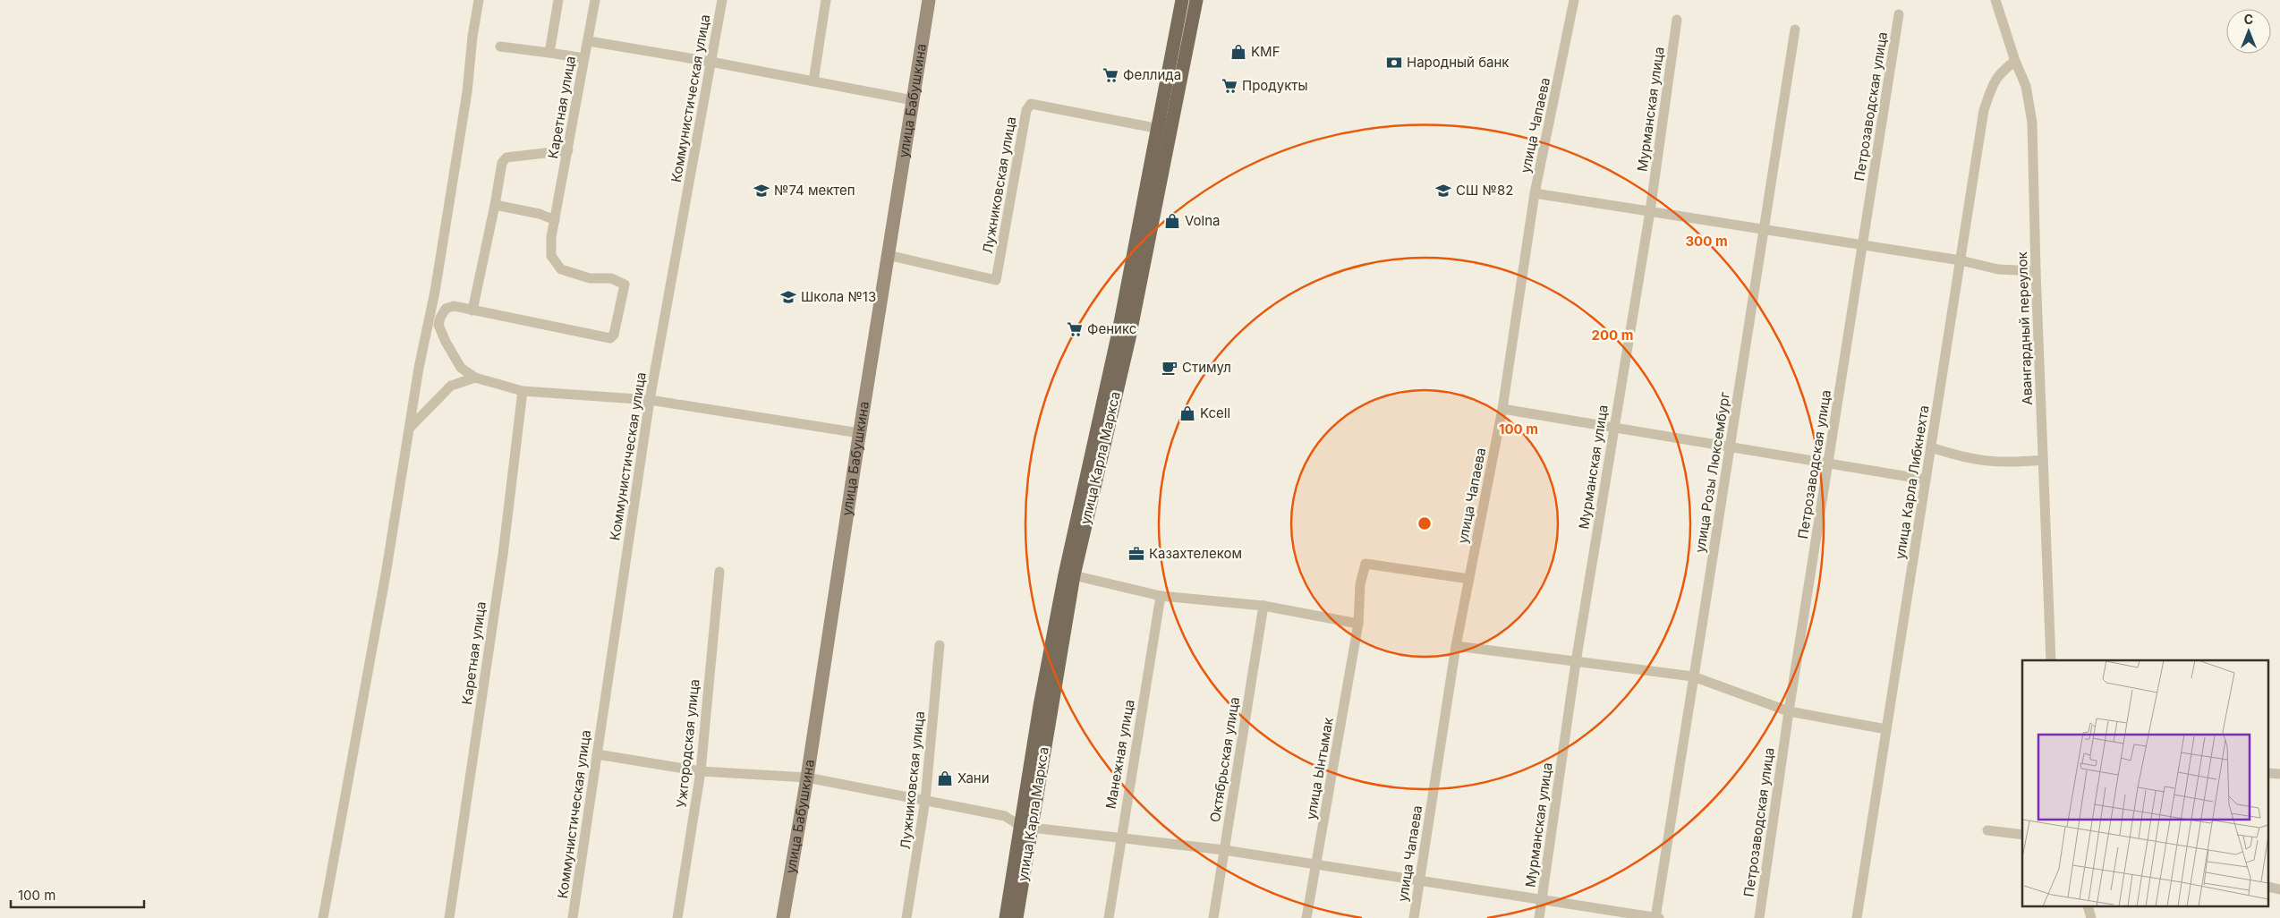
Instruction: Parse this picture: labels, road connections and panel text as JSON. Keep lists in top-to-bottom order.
{
  "streets": {
    "main road": ["улица Карла Маркса"],
    "street": [
      "Коммунистическая улица",
      "улица Бабушкина",
      "Петрозаводская улица",
      "Каретная улица",
      "Мурманская улица",
      "улица Чапаева",
      "Лужниковская улица",
      "Авангардный переулок",
      "улица Розы Люксембург",
      "улица Карла Либкнехта",
      "Ужгородская улица",
      "Манежная улица",
      "Октябрьская улица",
      "улица Ынтымак"
    ]
  },
  "crossings": [
    ["улица Бабушкина", "Лужниковская улица"],
    ["улица Чапаева", "улица Ынтымак"],
    ["Лужниковская улица", "улица Карла Маркса"],
    ["Авангардный переулок", "улица Карла Либкнехта"]
  ],
  "places": {
    "shop": [
      "KMF",
      "Volna",
      "Kcell",
      "Хани"
    ],
    "bank": ["Народный банк"],
    "supermarket": ["Феллида", "Продукты", "Феникс"],
    "school or university": ["№74 мектеп", "СШ №82", "Школа №13"],
    "cafe": ["Стимул"],
    "office": ["Казахтелеком"]
  },
  "scale_bar": "100 m",
  "north": "top",
  "rings": ["300 m", "200 m", "100 m"]
}
